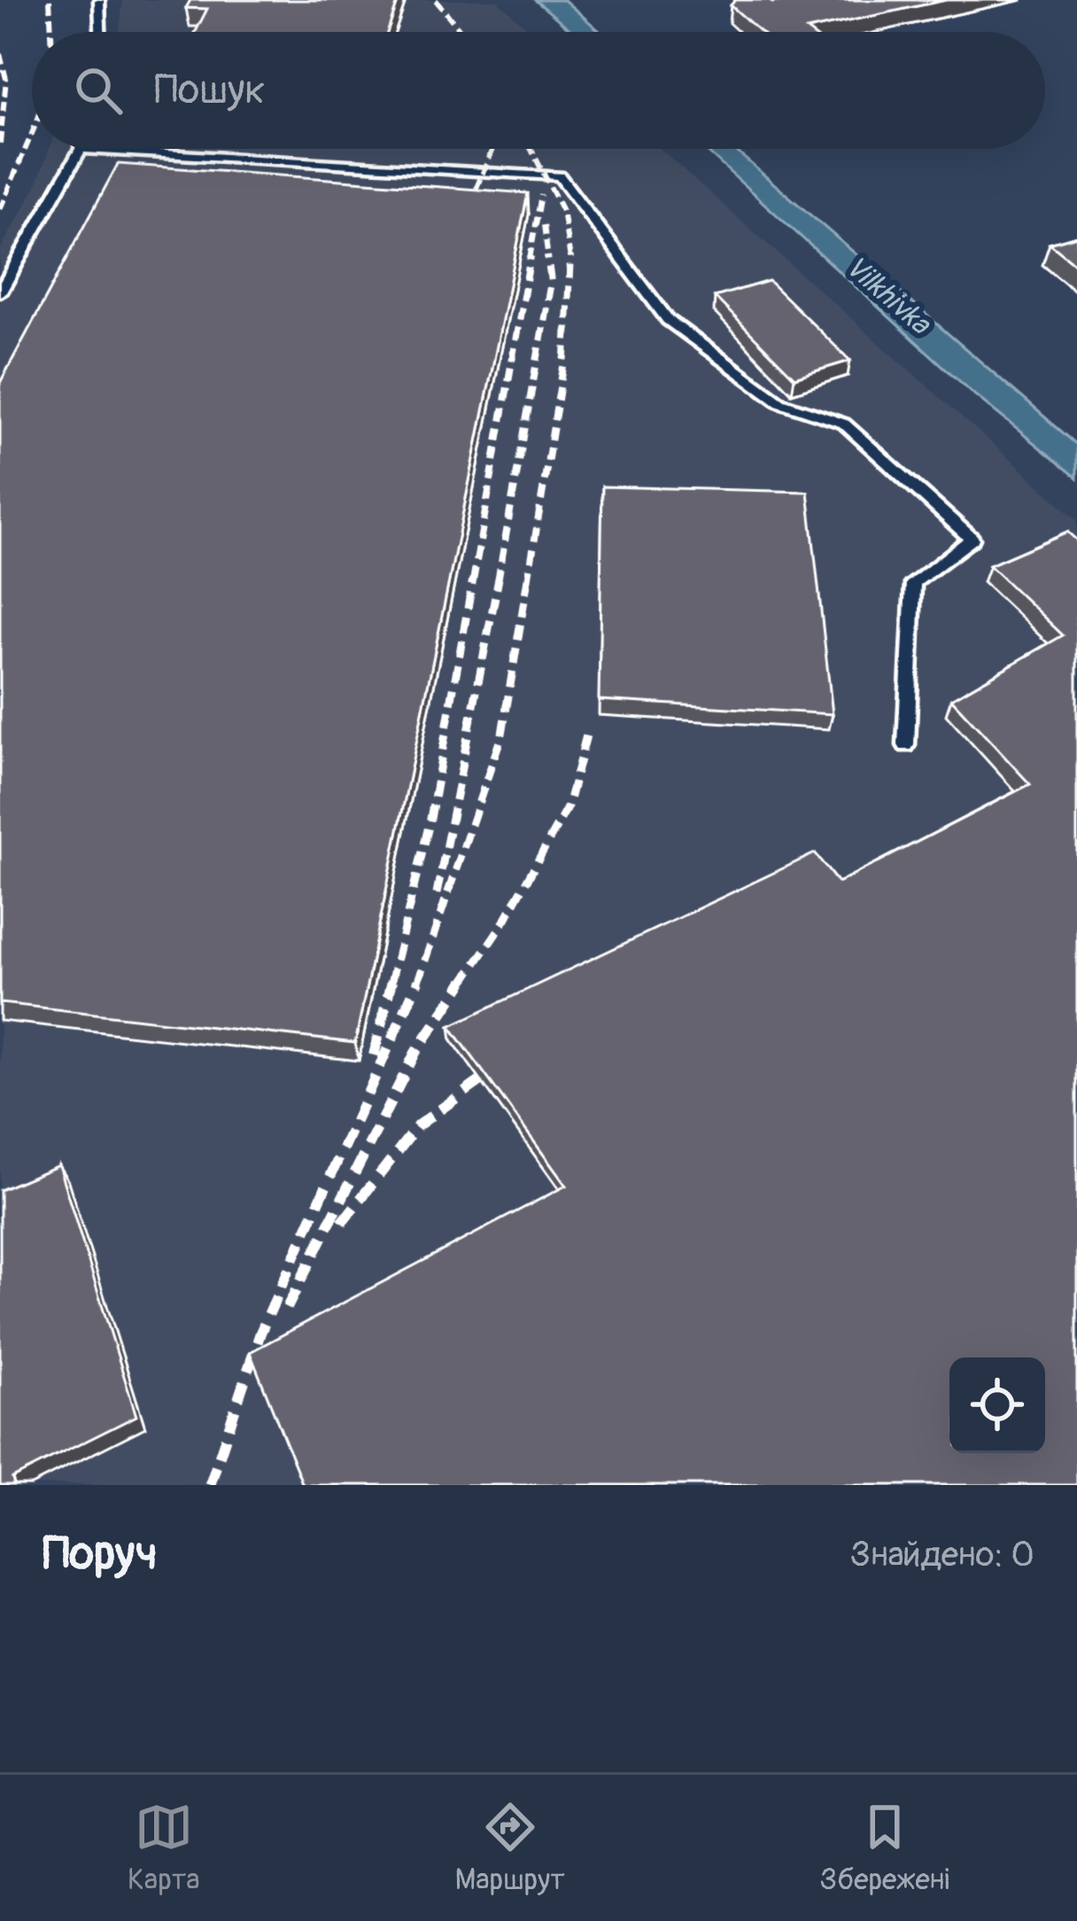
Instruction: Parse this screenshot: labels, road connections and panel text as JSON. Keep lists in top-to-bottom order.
{
  "water": ["Vilkhivka"],
  "page": {
    "search": "Пошук",
    "heading": ["Поруч", "Знайдено: 0"],
    "nav": ["Карта", "Маршрут", "Збережені"]
  }
}
